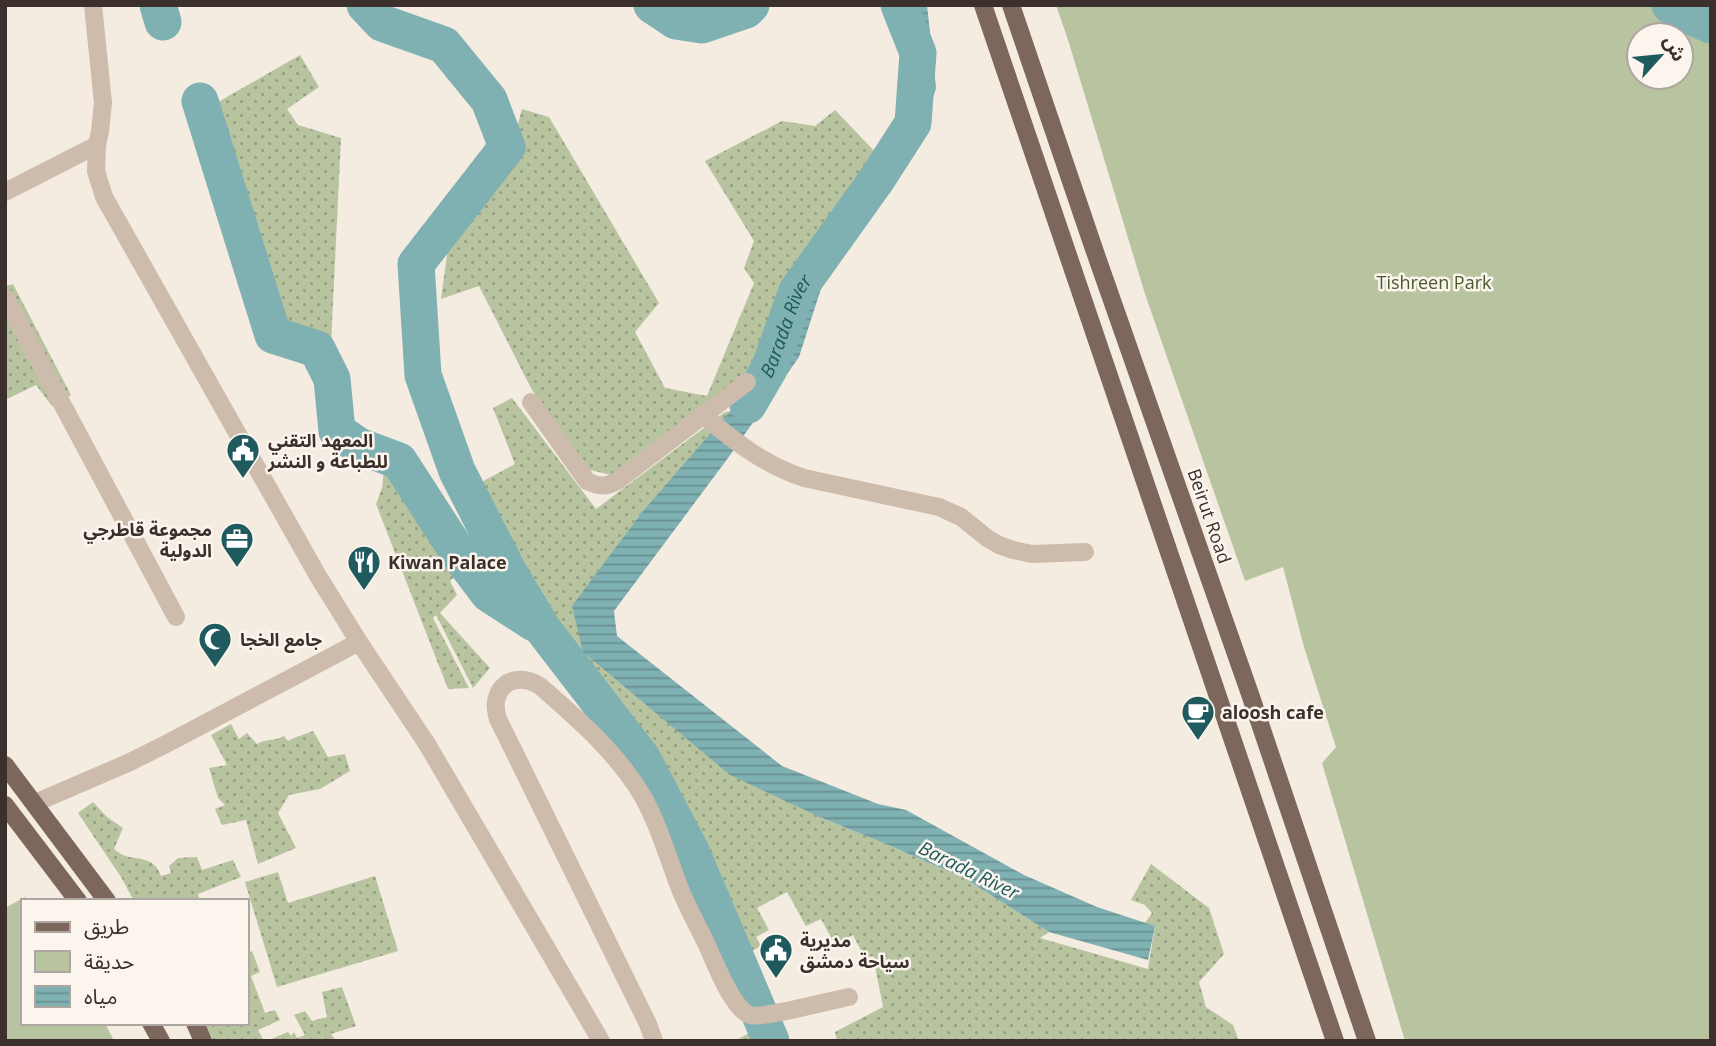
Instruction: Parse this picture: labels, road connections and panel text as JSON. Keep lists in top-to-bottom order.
{
  "streets": {
    "main road": ["Beirut Road"]
  },
  "water": ["Barada River"],
  "parks": ["Tishreen Park"],
  "places": {
    "public building": ["المعهد التقني للطباعة و النشر", "مديرية سياحة دمشق"],
    "office": ["مجموعة قاطرجي الدولية"],
    "restaurant": ["Kiwan Palace"],
    "mosque": ["جامع الخجا"],
    "cafe": ["aloosh cafe"]
  },
  "legend": ["طريق", "حديقة", "مياه"],
  "north": "top right"
}
